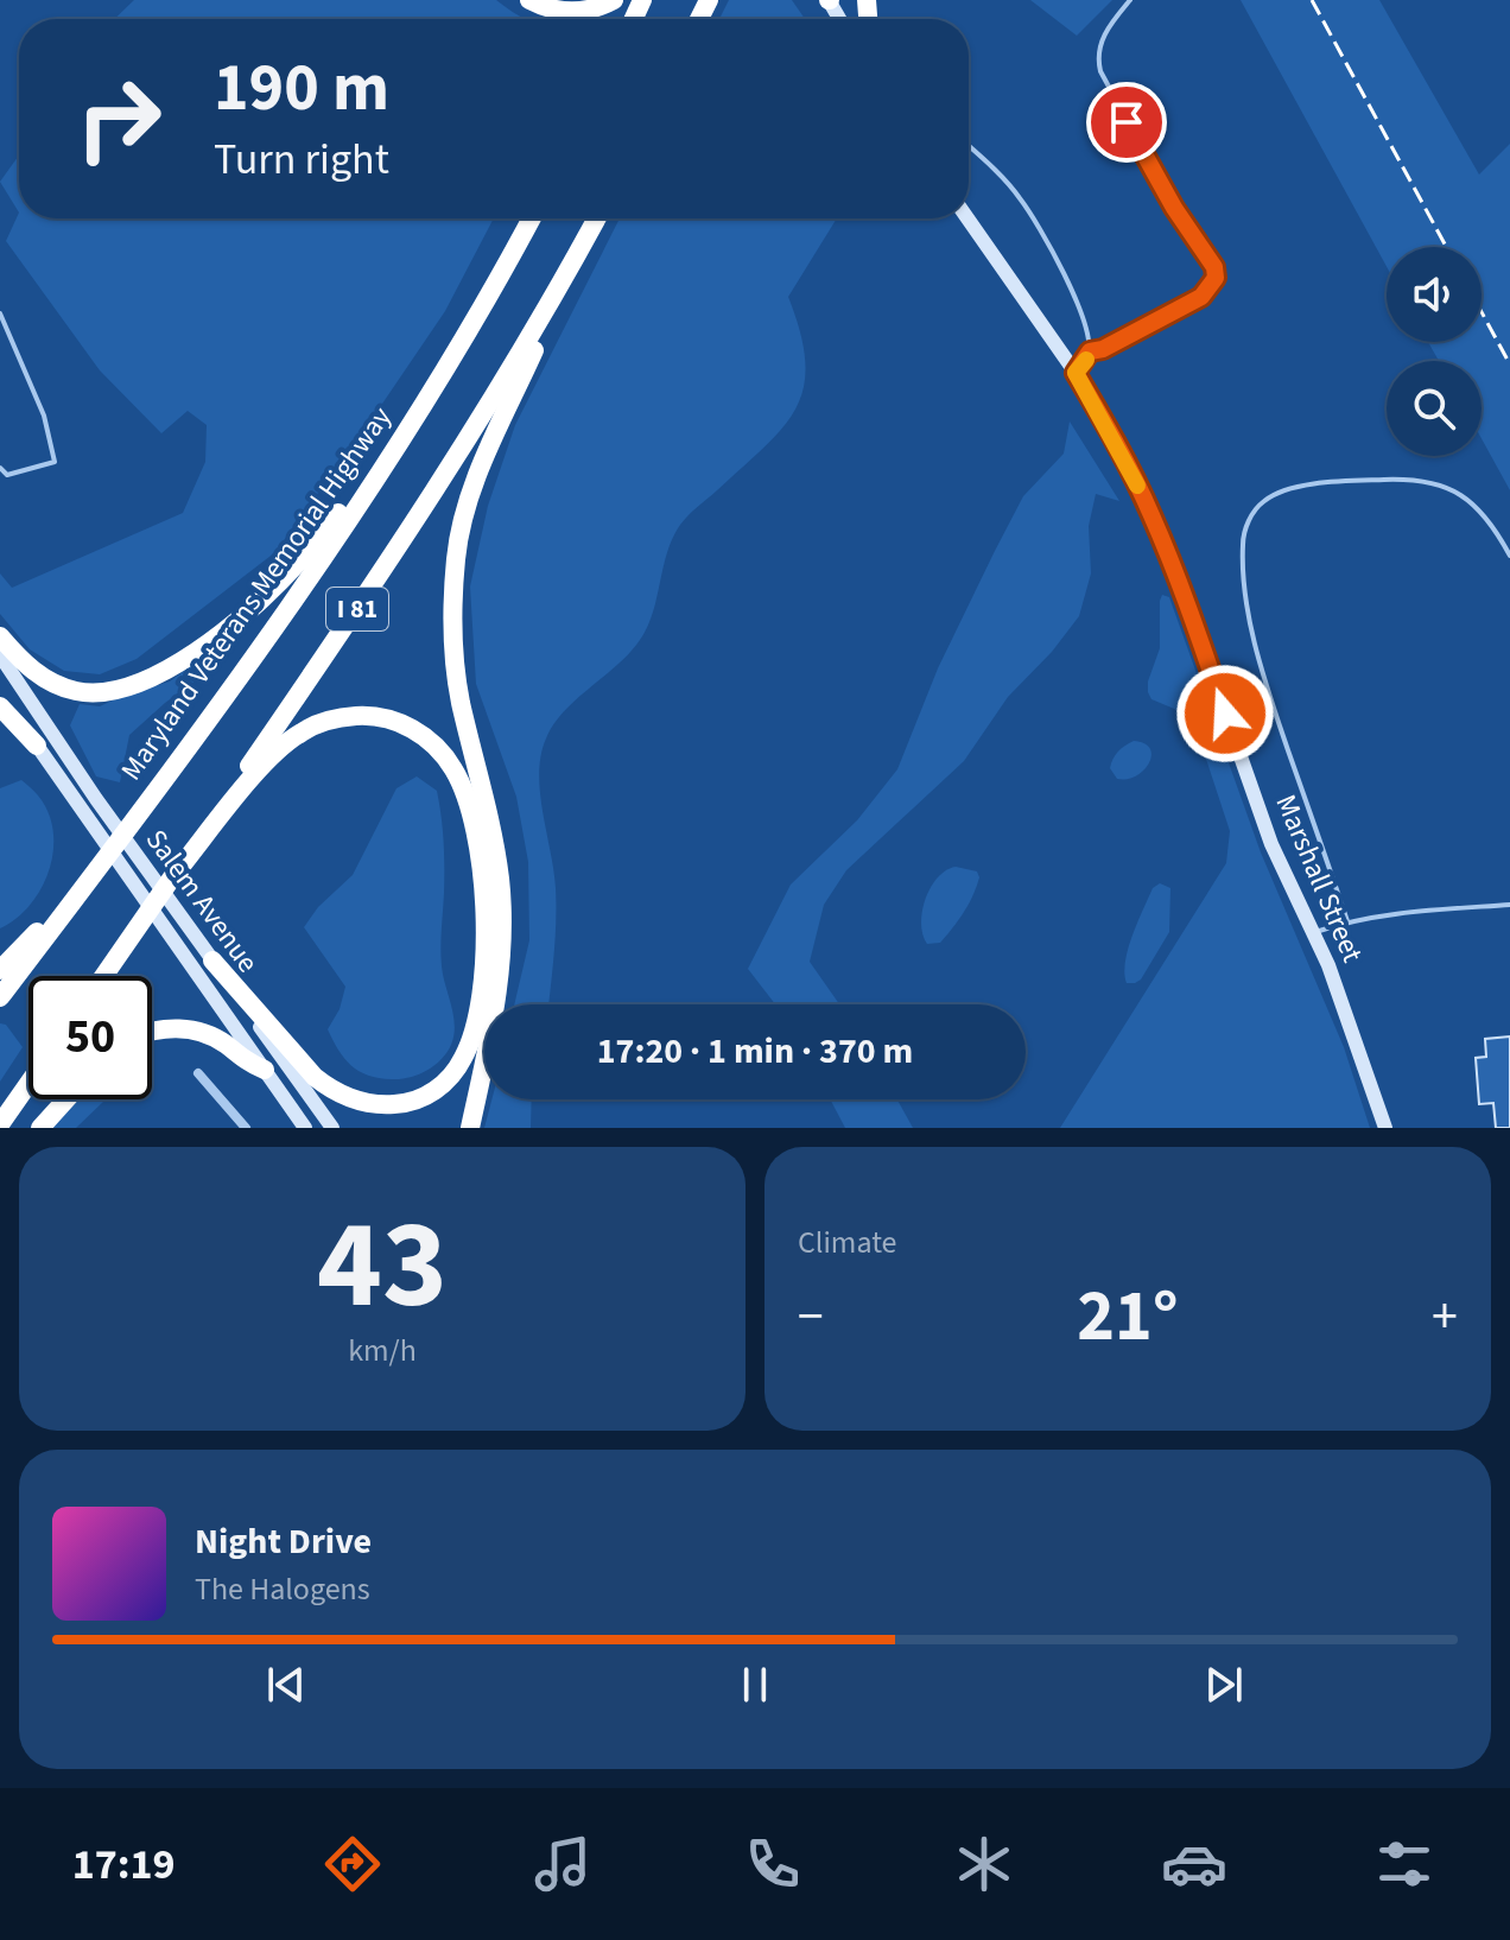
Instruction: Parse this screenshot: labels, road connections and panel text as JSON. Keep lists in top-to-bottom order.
{
  "streets": {
    "highway": ["Maryland Veterans Memorial Highway", "I 81"],
    "main road": ["Marshall Street", "Salem Avenue"]
  },
  "page": {
    "turn": ["190 m", "Turn right"],
    "limit": "50",
    "trip": "17:20 · 1 min · 370 m",
    "tile": [
      ["43", "km/h"],
      "Climate"
    ],
    "heat": ["−", "21°", "+"],
    "song": ["Night Drive", "The Halogens"],
    "tabs": "17:19"
  }
}
